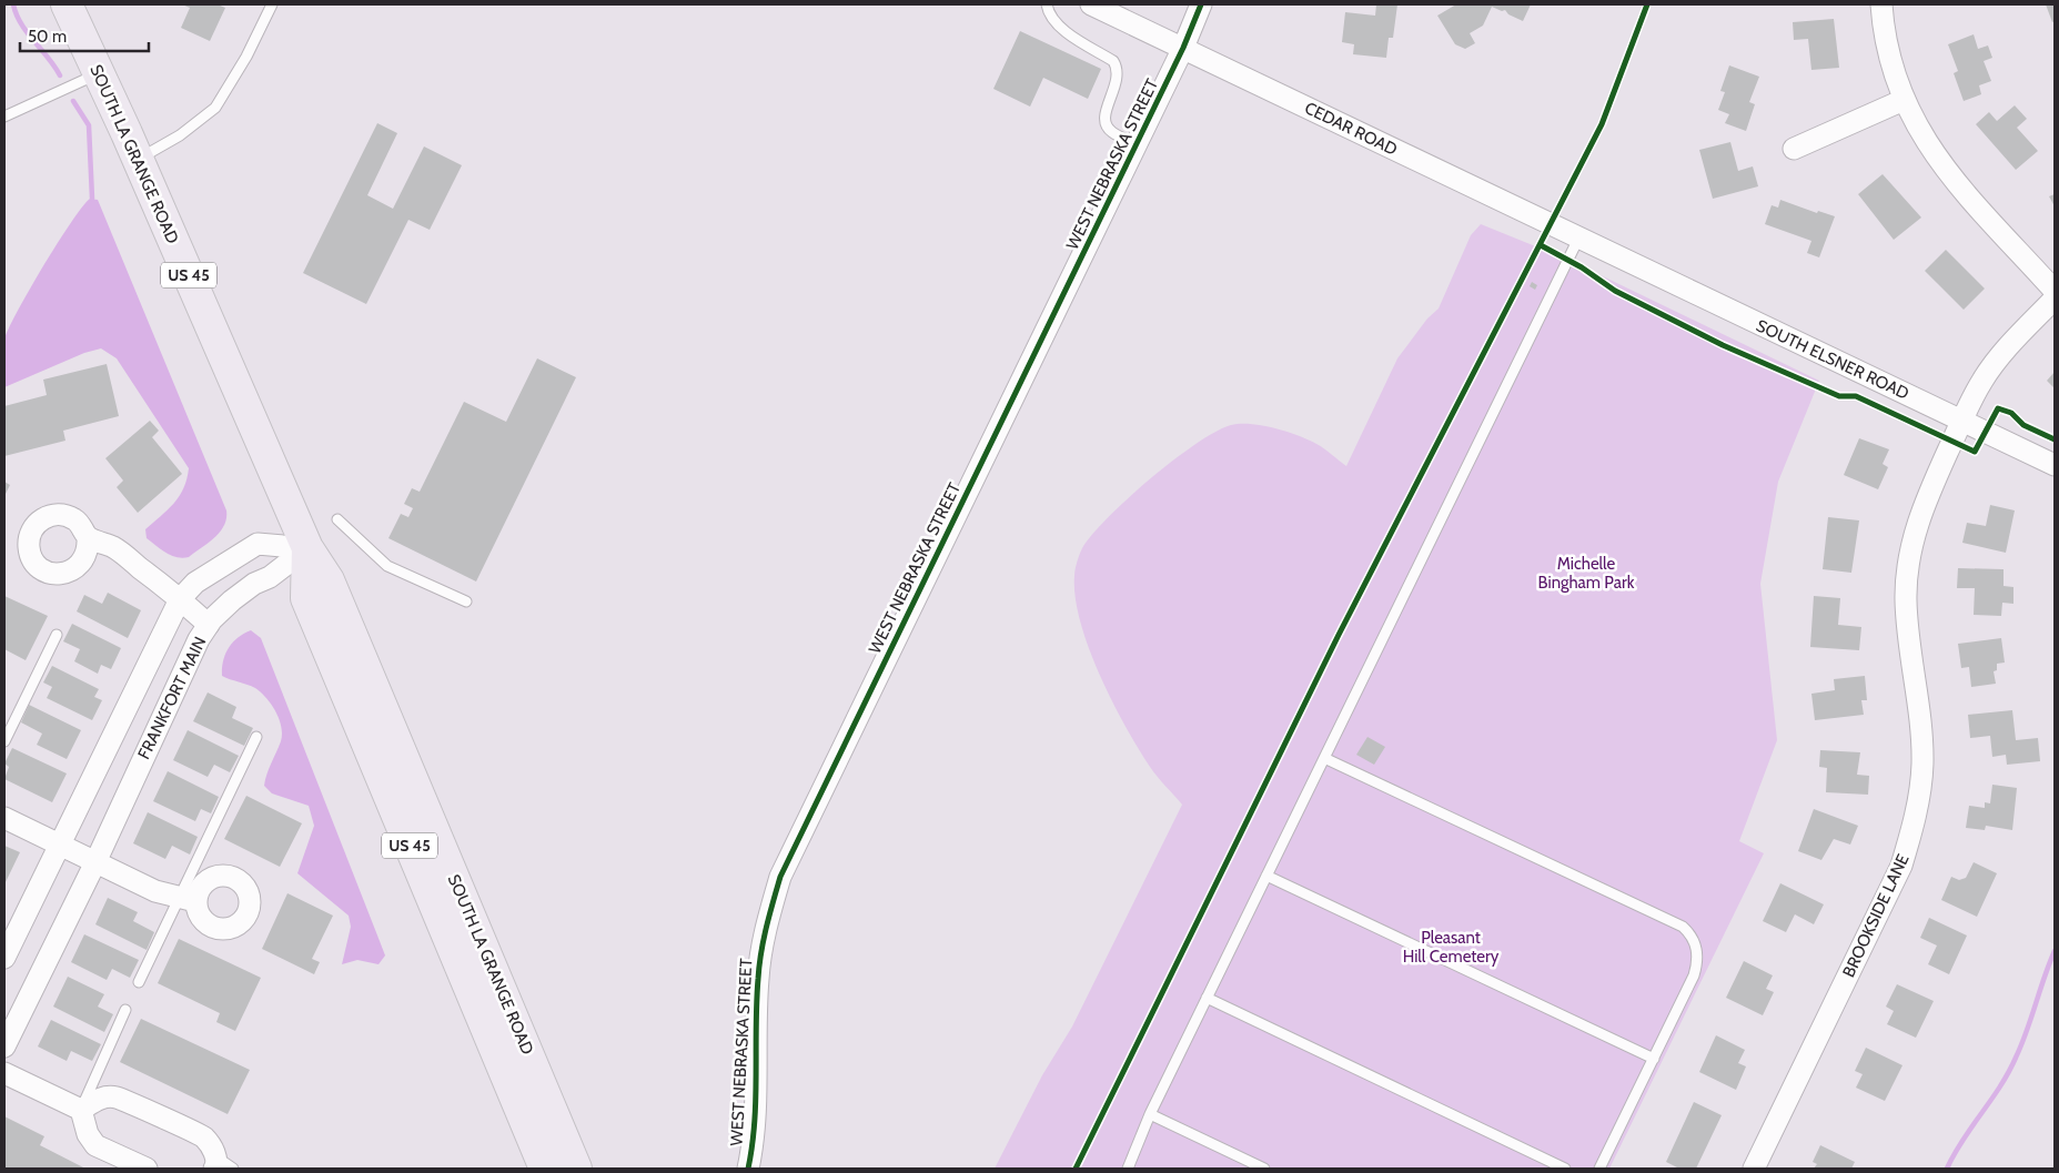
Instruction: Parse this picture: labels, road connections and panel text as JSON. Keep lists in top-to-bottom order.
{
  "streets": {
    "main road": ["SOUTH LA GRANGE ROAD", "US 45"],
    "street": [
      "CEDAR ROAD",
      "WEST NEBRASKA STREET",
      "SOUTH ELSNER ROAD",
      "FRANKFORT MAIN",
      "BROOKSIDE LANE"
    ]
  },
  "crossings": [
    ["CEDAR ROAD", "WEST NEBRASKA STREET"],
    ["CEDAR ROAD", "SOUTH ELSNER ROAD"],
    ["SOUTH LA GRANGE ROAD", "FRANKFORT MAIN"],
    ["SOUTH ELSNER ROAD", "BROOKSIDE LANE"]
  ],
  "parks": ["Michelle Bingham Park", "Pleasant Hill Cemetery"],
  "scale_bar": "50 m"
}
